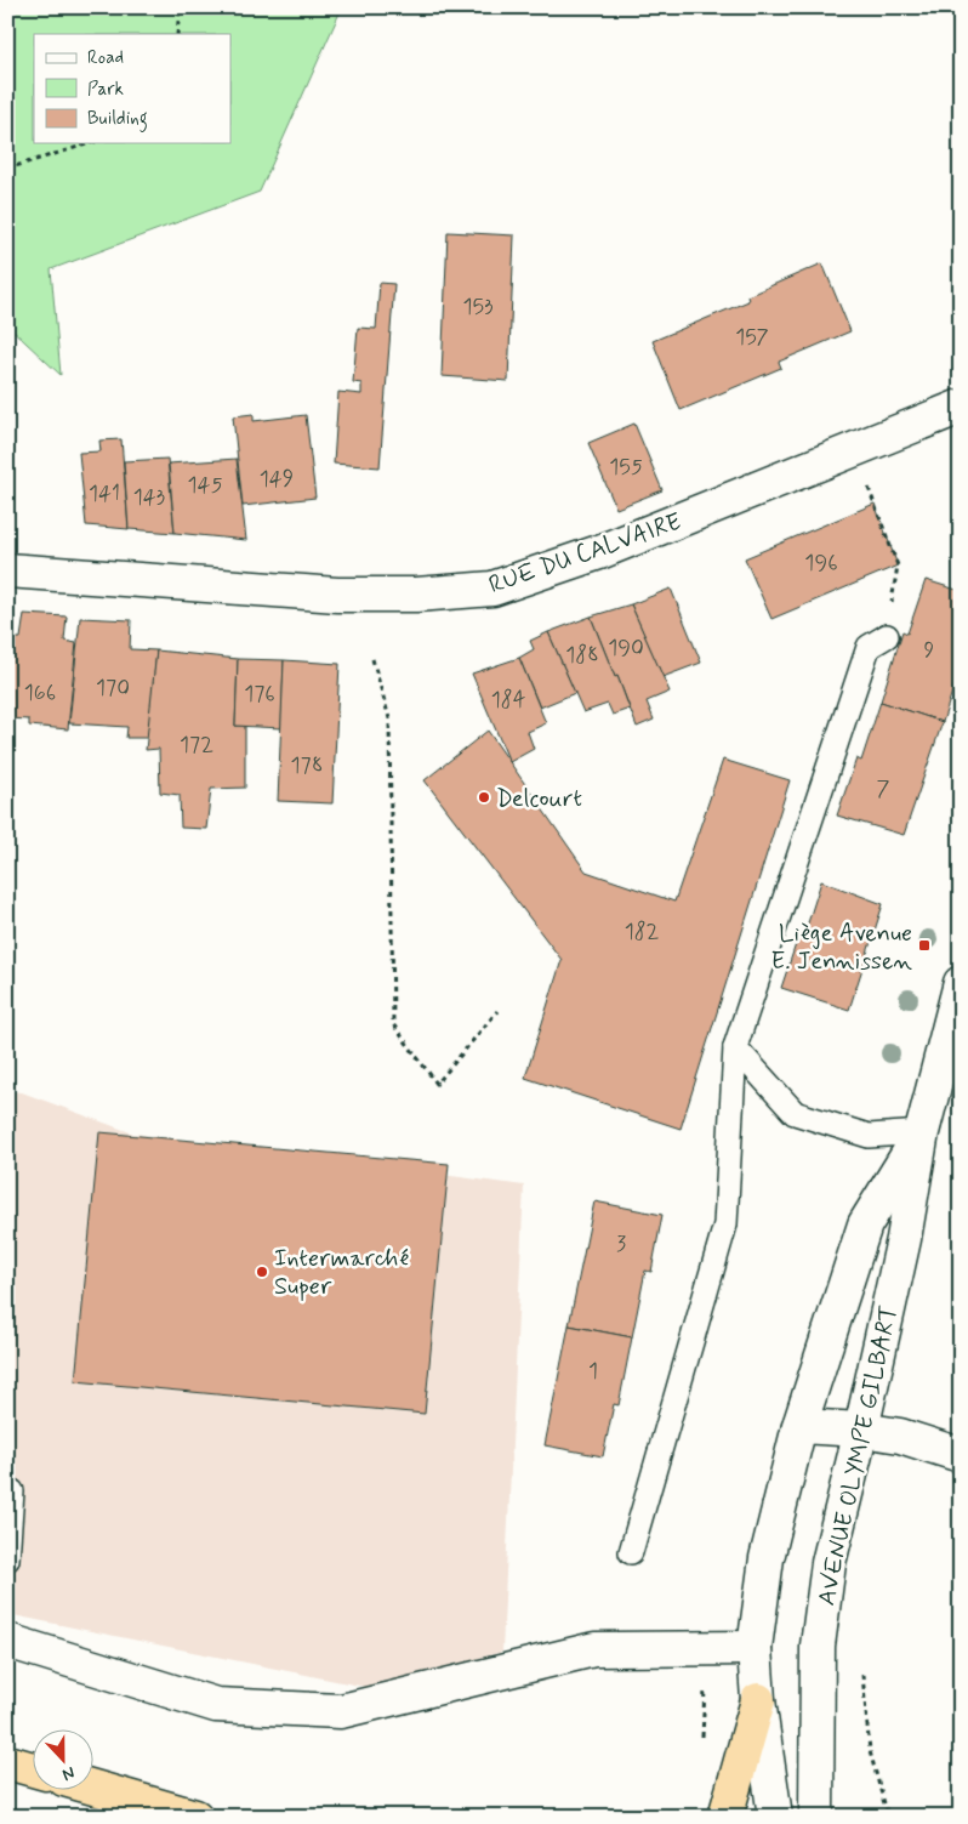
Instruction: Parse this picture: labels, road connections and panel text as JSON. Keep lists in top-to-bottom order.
{
  "streets": {
    "street": ["RUE DU CALVAIRE", "AVENUE OLYMPE GILBART"]
  },
  "places": {
    "other": ["Delcourt", "Intermarché Super"],
    "transit": ["Liège Avenue E. Jennissen"]
  },
  "house_numbers": [
    "153",
    "157",
    "155",
    "149",
    "145",
    "141",
    "143",
    "196",
    "190",
    "9",
    "188",
    "170",
    "166",
    "176",
    "184",
    "172",
    "178",
    "7",
    "182",
    "3",
    "1"
  ],
  "legend": ["Road", "Park", "Building"],
  "north": "bottom"
}
